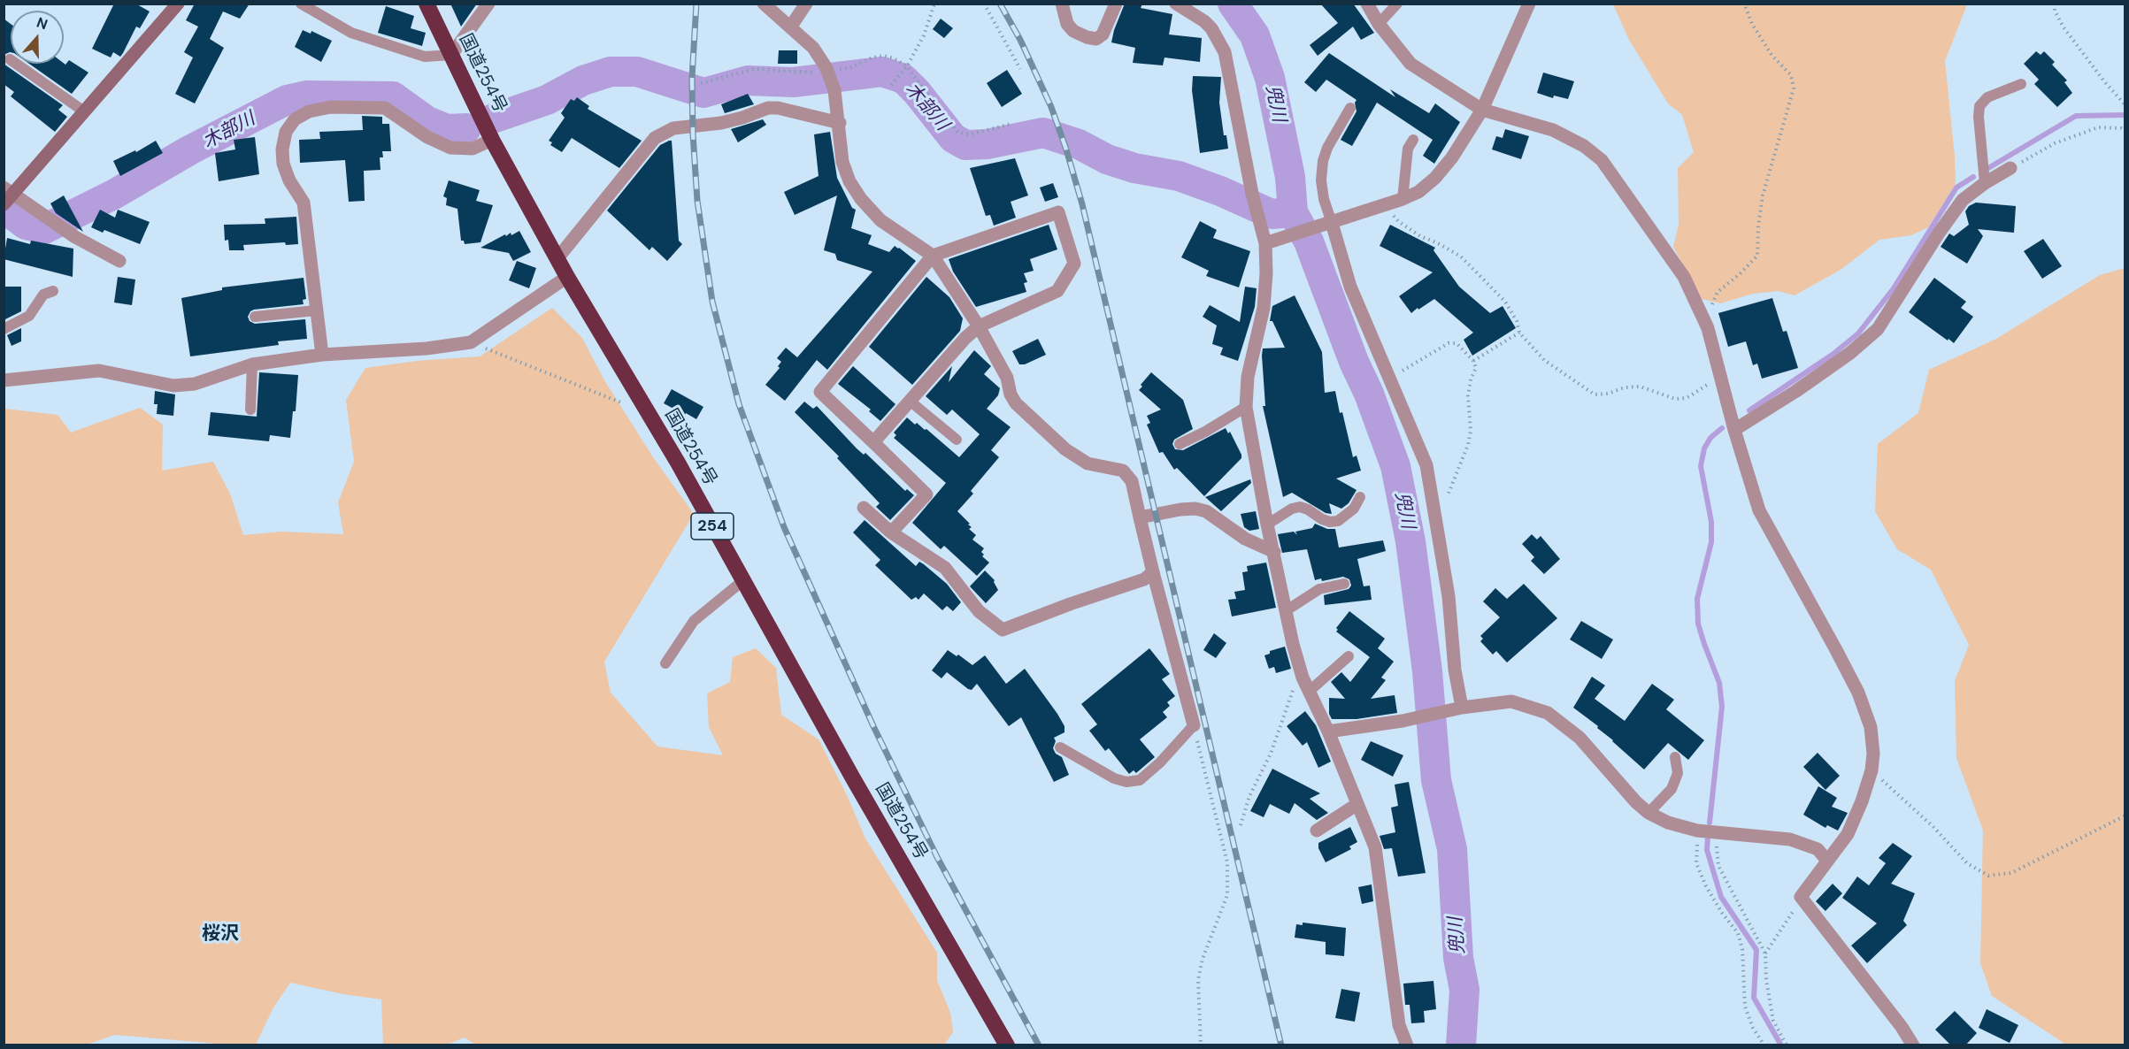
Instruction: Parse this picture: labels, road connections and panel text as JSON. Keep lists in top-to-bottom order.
{
  "streets": {
    "highway": ["国道254号", "254"]
  },
  "districts": ["桜沢"],
  "water": ["兜川", "木部川"],
  "north": "top"
}
